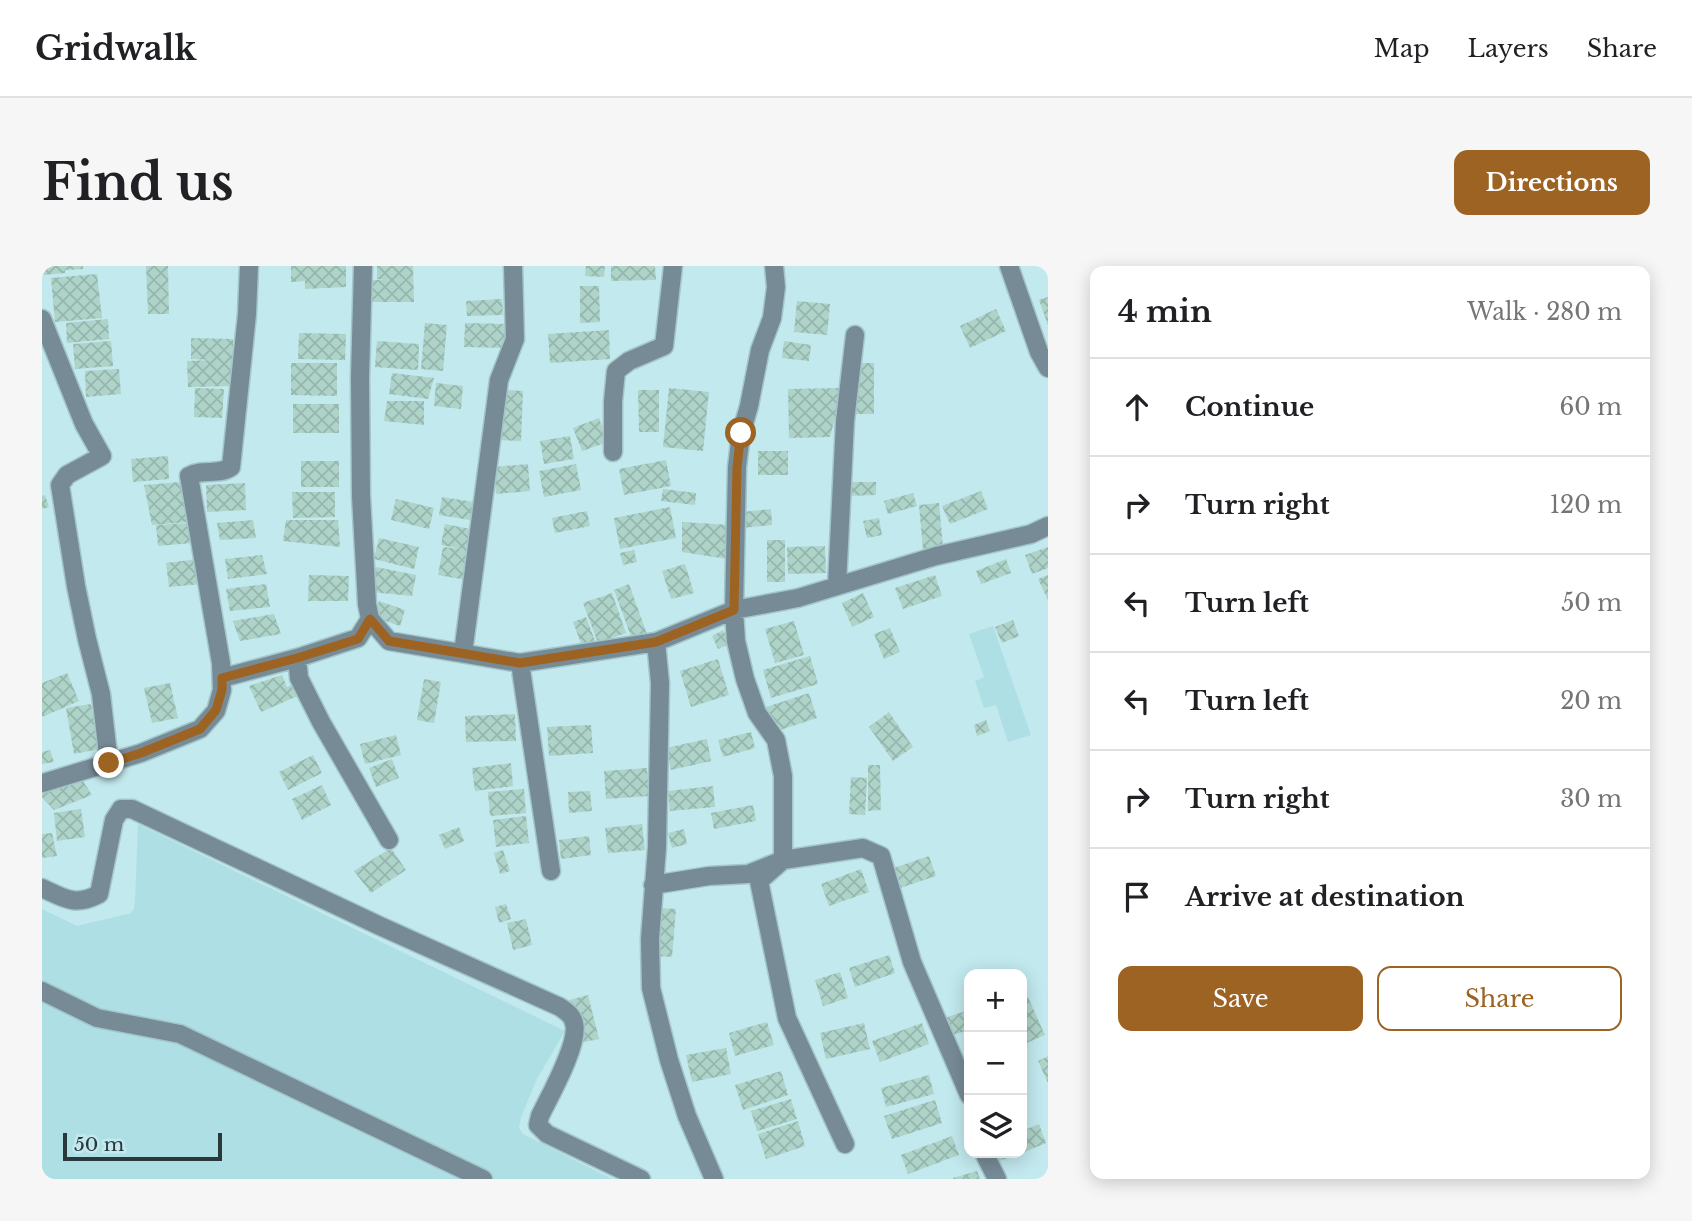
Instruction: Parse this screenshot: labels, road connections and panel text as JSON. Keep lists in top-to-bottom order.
{
  "scale_bar": "50 m",
  "page": {
    "header": "Gridwalk",
    "nav": ["Map", "Layers", "Share"],
    "buttons": [
      "Directions",
      ["Save", "Share"]
    ],
    "title": "Find us",
    "heading": ["4 min", "Walk · 280 m"],
    "list": [
      ["Continue", "60 m"],
      ["Turn right", "120 m"],
      ["Turn left", "50 m"],
      ["Turn left", "20 m"],
      ["Turn right", "30 m"],
      "Arrive at destination"
    ],
    "map_buttons": ["+", "−"],
    "scale": "50 m"
  }
}
